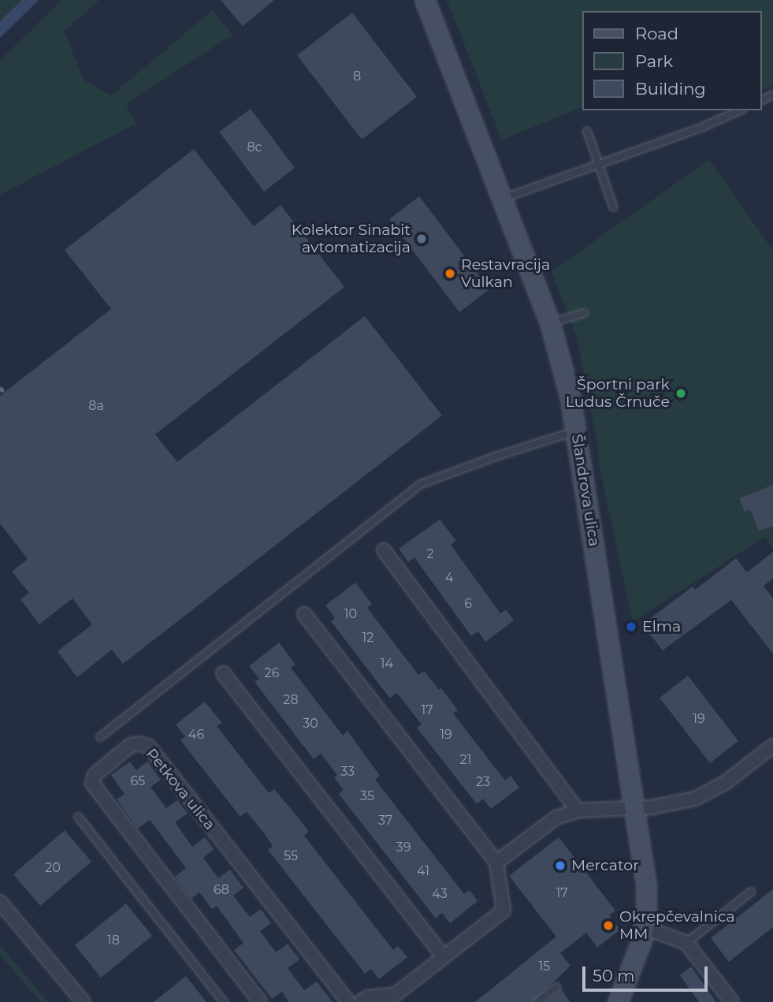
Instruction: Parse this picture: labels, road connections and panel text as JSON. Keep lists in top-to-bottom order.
{
  "streets": {
    "street": ["Šlandrova ulica", "Petkova ulica"]
  },
  "places": [
    "Kolektor Sinabit avtomatizacija",
    "Restavracija Vulkan",
    "Športni park Ludus Črnuče",
    "Elma",
    "Mercator",
    "Okrepčevalnica MM"
  ],
  "house_numbers": [
    "8",
    "8c",
    "8a",
    "2",
    "4",
    "6",
    "10",
    "12",
    "14",
    "26",
    "28",
    "17",
    "19",
    "30",
    "46",
    "19",
    "21",
    "33",
    "65",
    "23",
    "35",
    "37",
    "39",
    "55",
    "20",
    "41",
    "68",
    "17",
    "43",
    "18",
    "15"
  ],
  "legend": ["Road", "Park", "Building"],
  "scale_bar": "50 m"
}
